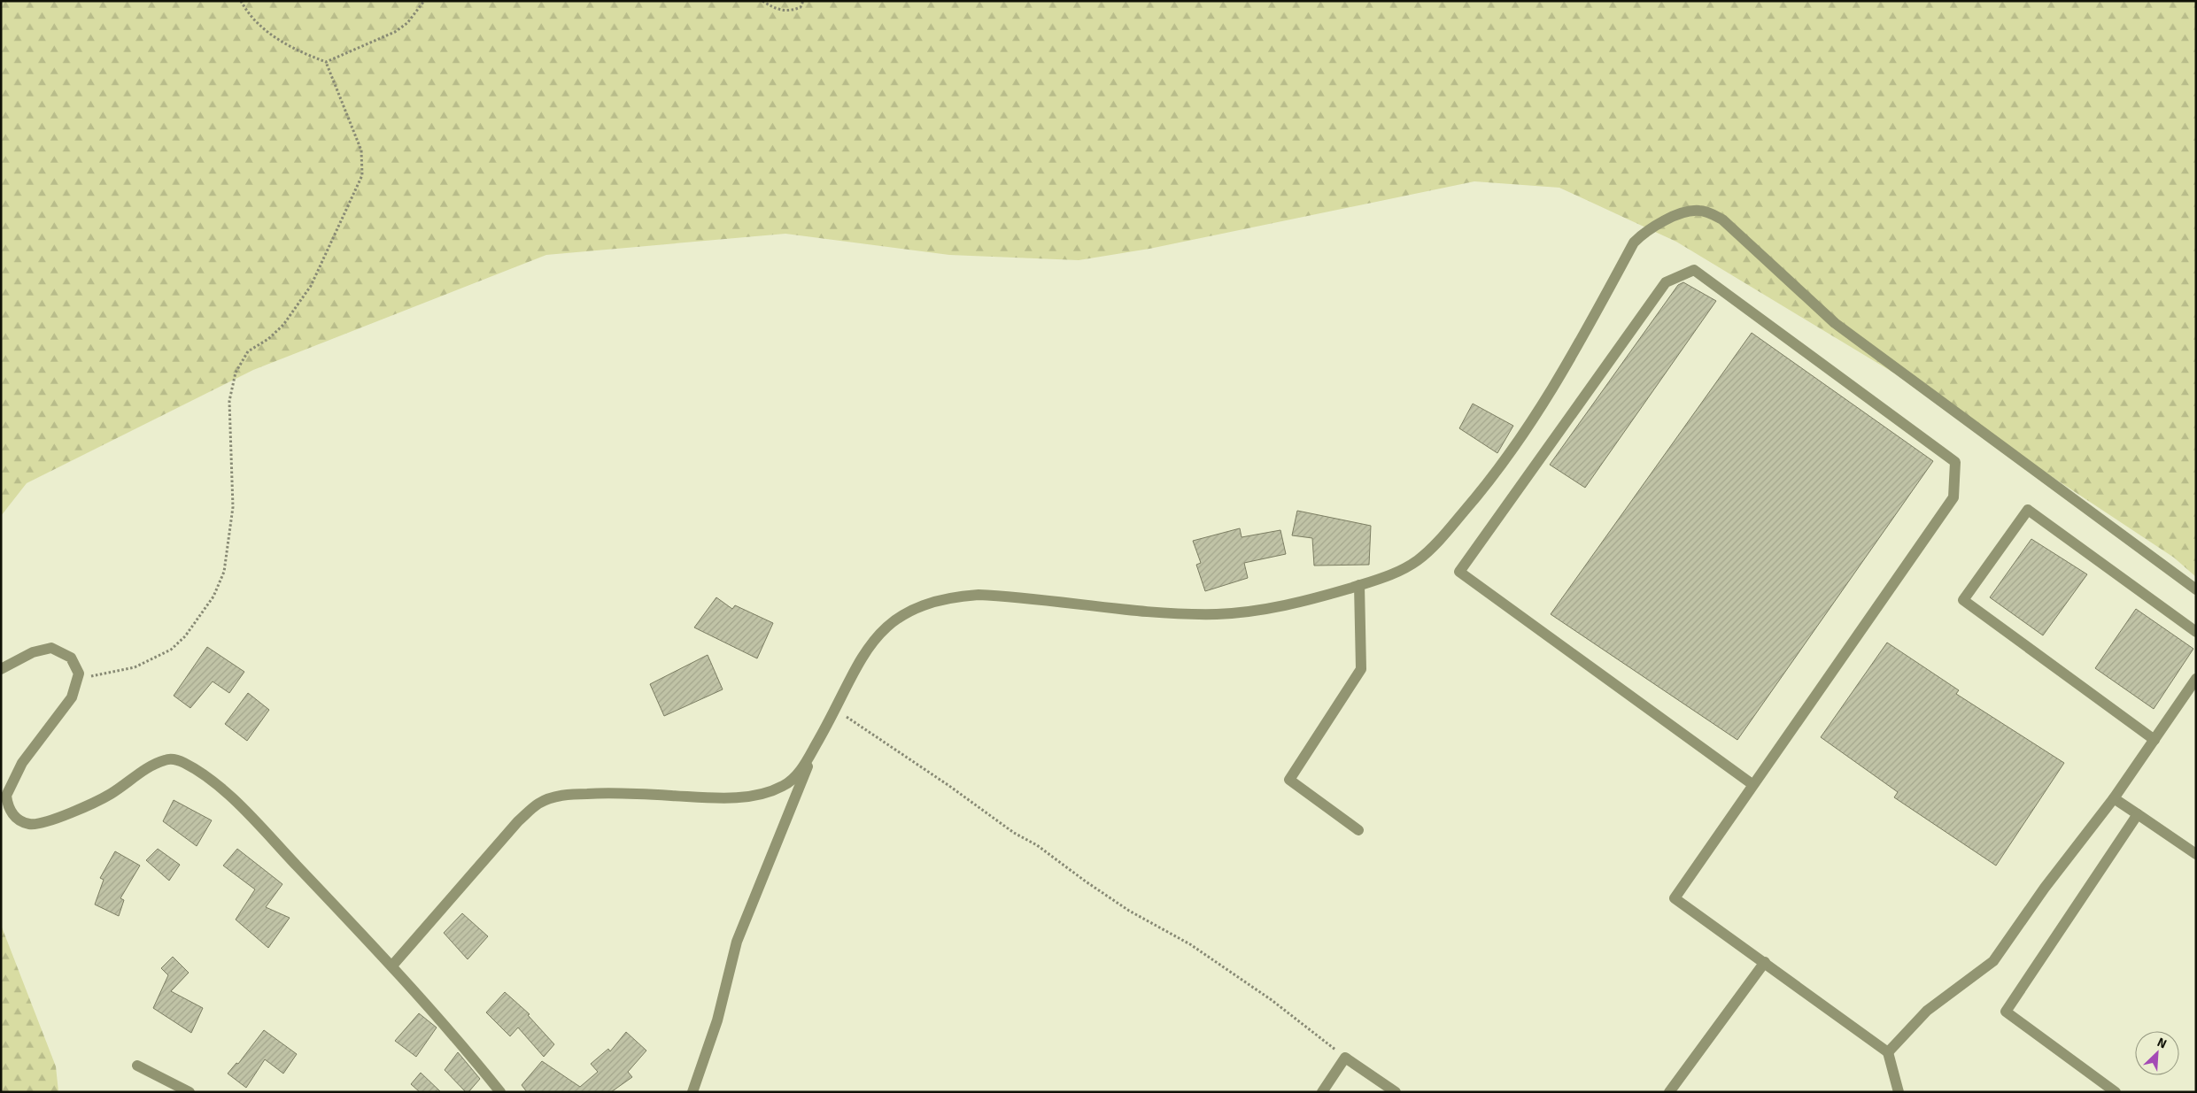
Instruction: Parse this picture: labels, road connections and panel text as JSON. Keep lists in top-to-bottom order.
{
  "north": "top right"
}
